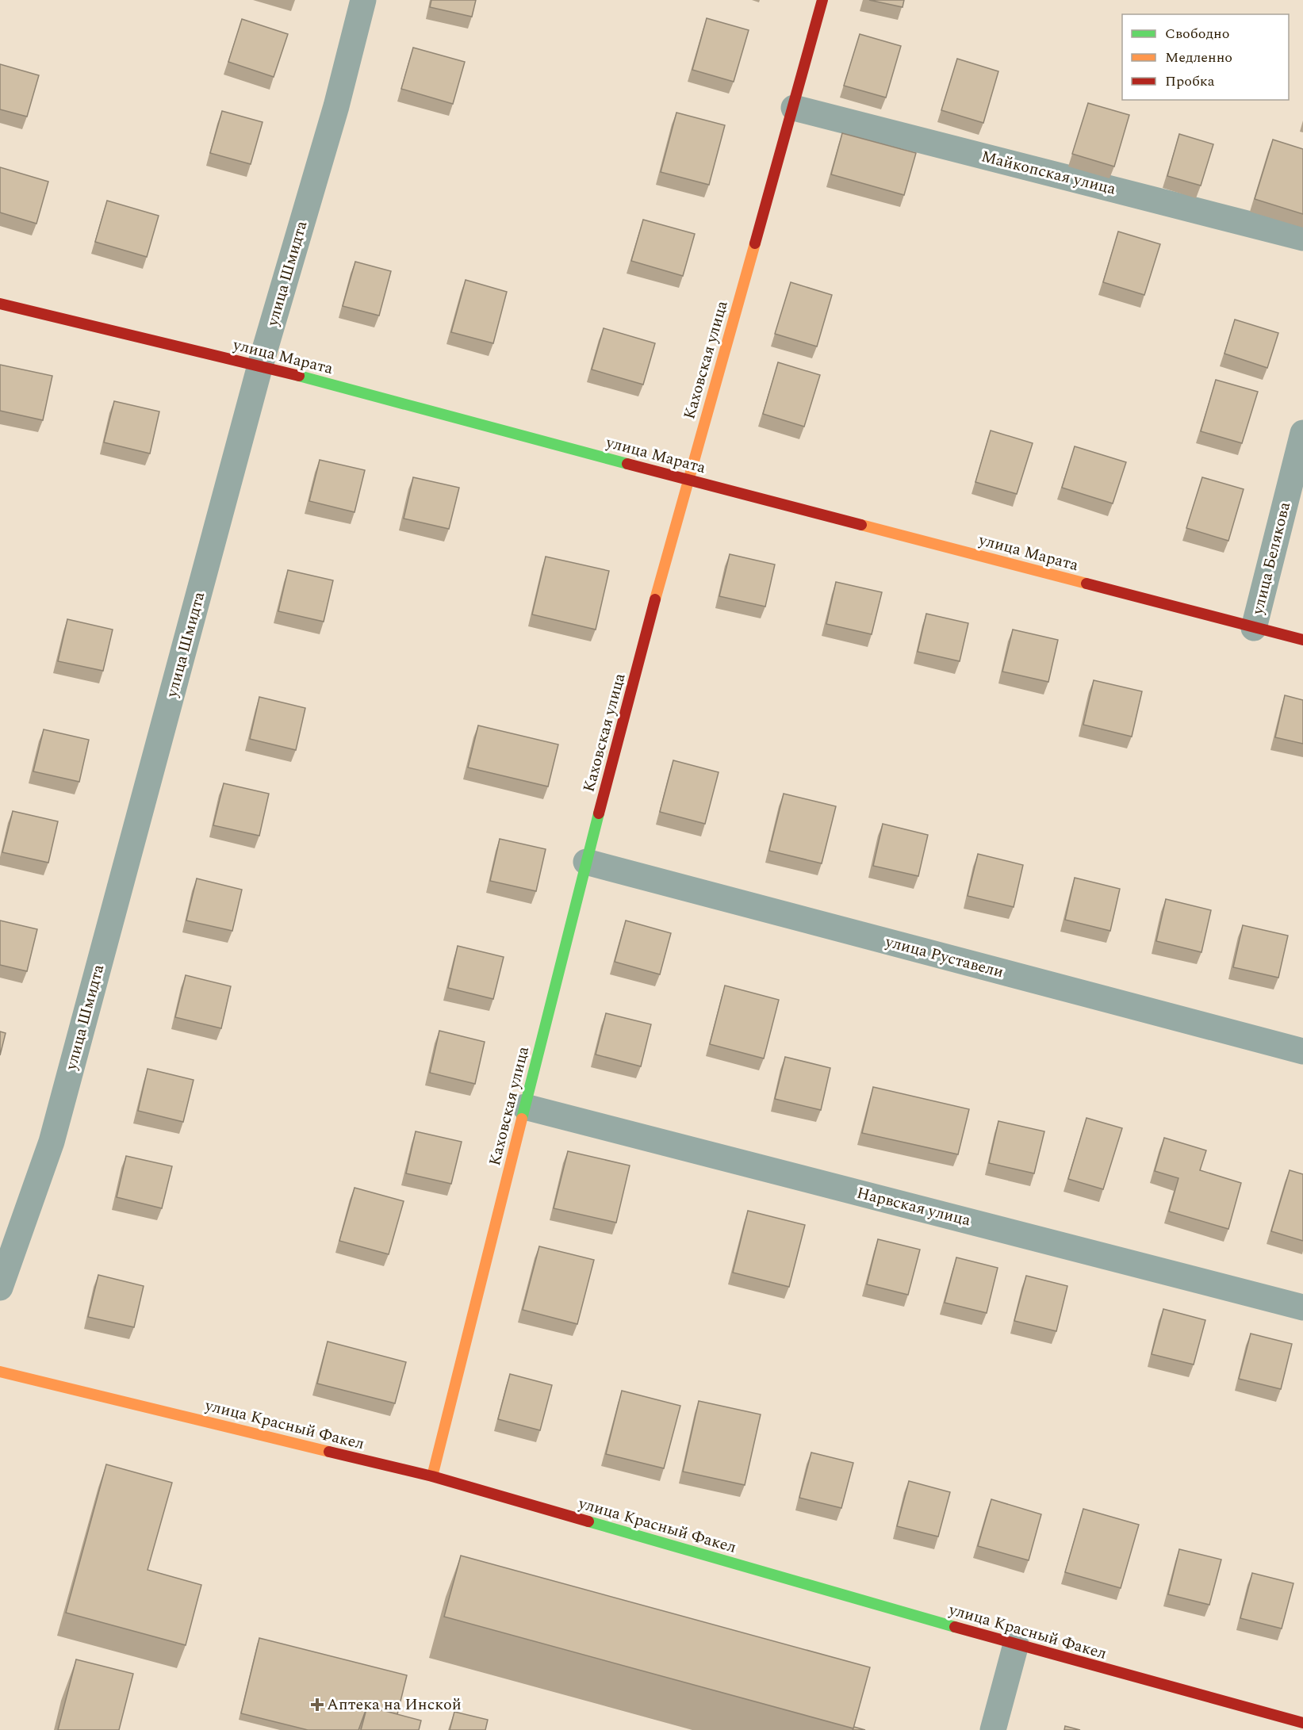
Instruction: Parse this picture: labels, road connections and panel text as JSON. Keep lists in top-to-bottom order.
{
  "streets": {
    "street": [
      "Майкопская улица",
      "улица Шмидта",
      "улица Марата",
      "Каховская улица",
      "улица Белякова",
      "улица Руставели",
      "Нарвская улица",
      "улица Красный Факел"
    ]
  },
  "crossings": [
    ["Майкопская улица", "Каховская улица"],
    ["улица Шмидта", "улица Марата"],
    ["улица Марата", "Каховская улица"],
    ["улица Марата", "улица Белякова"],
    ["Каховская улица", "улица Руставели"],
    ["Каховская улица", "Нарвская улица"],
    ["Каховская улица", "улица Красный Факел"]
  ],
  "places": {
    "health": ["Аптека на Инской"]
  },
  "legend": ["Свободно", "Медленно", "Пробка"]
}
